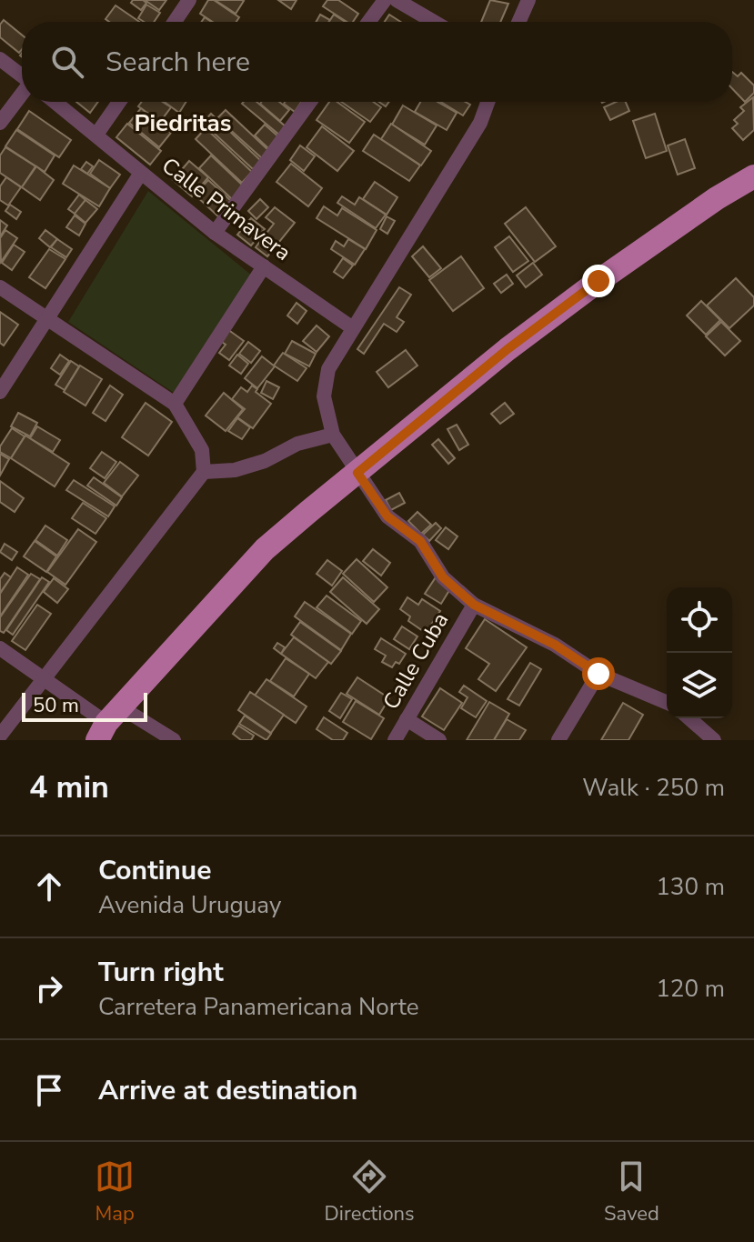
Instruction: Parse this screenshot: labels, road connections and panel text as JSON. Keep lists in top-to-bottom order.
{
  "streets": {
    "street": ["Calle Primavera", "Calle Cuba"]
  },
  "districts": ["Piedritas"],
  "scale_bar": "50 m",
  "page": {
    "search": "Search here",
    "scale": "50 m",
    "heading": ["4 min", "Walk · 250 m"],
    "list": [
      ["Continue", "Avenida Uruguay", "130 m"],
      ["Turn right", "Carretera Panamericana Norte", "120 m"],
      "Arrive at destination"
    ],
    "nav": ["Map", "Directions", "Saved"]
  }
}
